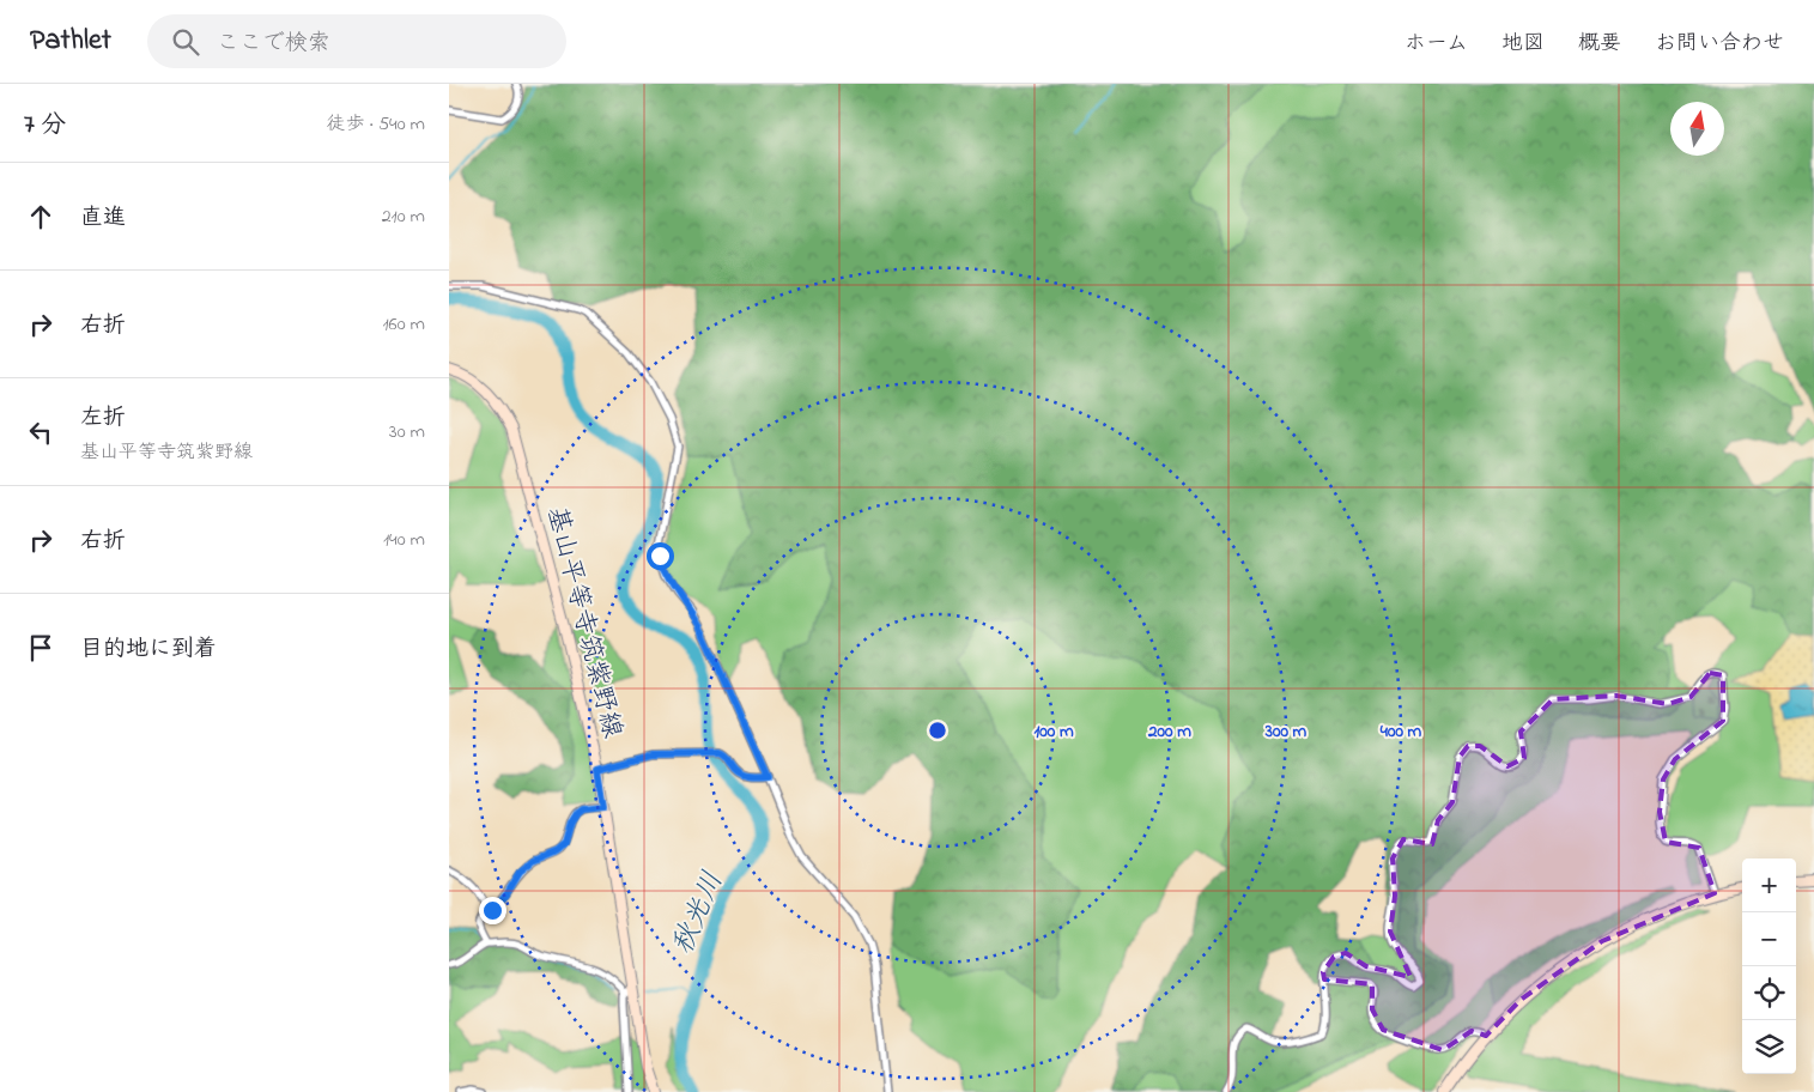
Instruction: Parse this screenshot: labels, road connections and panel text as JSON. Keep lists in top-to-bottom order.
{
  "streets": {
    "main road": ["基山平等寺筑紫野線"]
  },
  "water": ["秋光川"],
  "north": "top",
  "page": {
    "header": "Pathlet",
    "search": "ここで検索",
    "nav": [
      "ホーム",
      "地図",
      "概要",
      "お問い合わせ"
    ],
    "heading": ["7 分", "徒歩 · 540 m"],
    "list": [
      ["直進", "210 m"],
      ["右折", "160 m"],
      ["左折", "基山平等寺筑紫野線", "30 m"],
      ["右折", "140 m"],
      "目的地に到着"
    ],
    "map_buttons": ["+", "−"]
  },
  "rings": [
    "100 m",
    "200 m",
    "300 m",
    "400 m"
  ]
}
